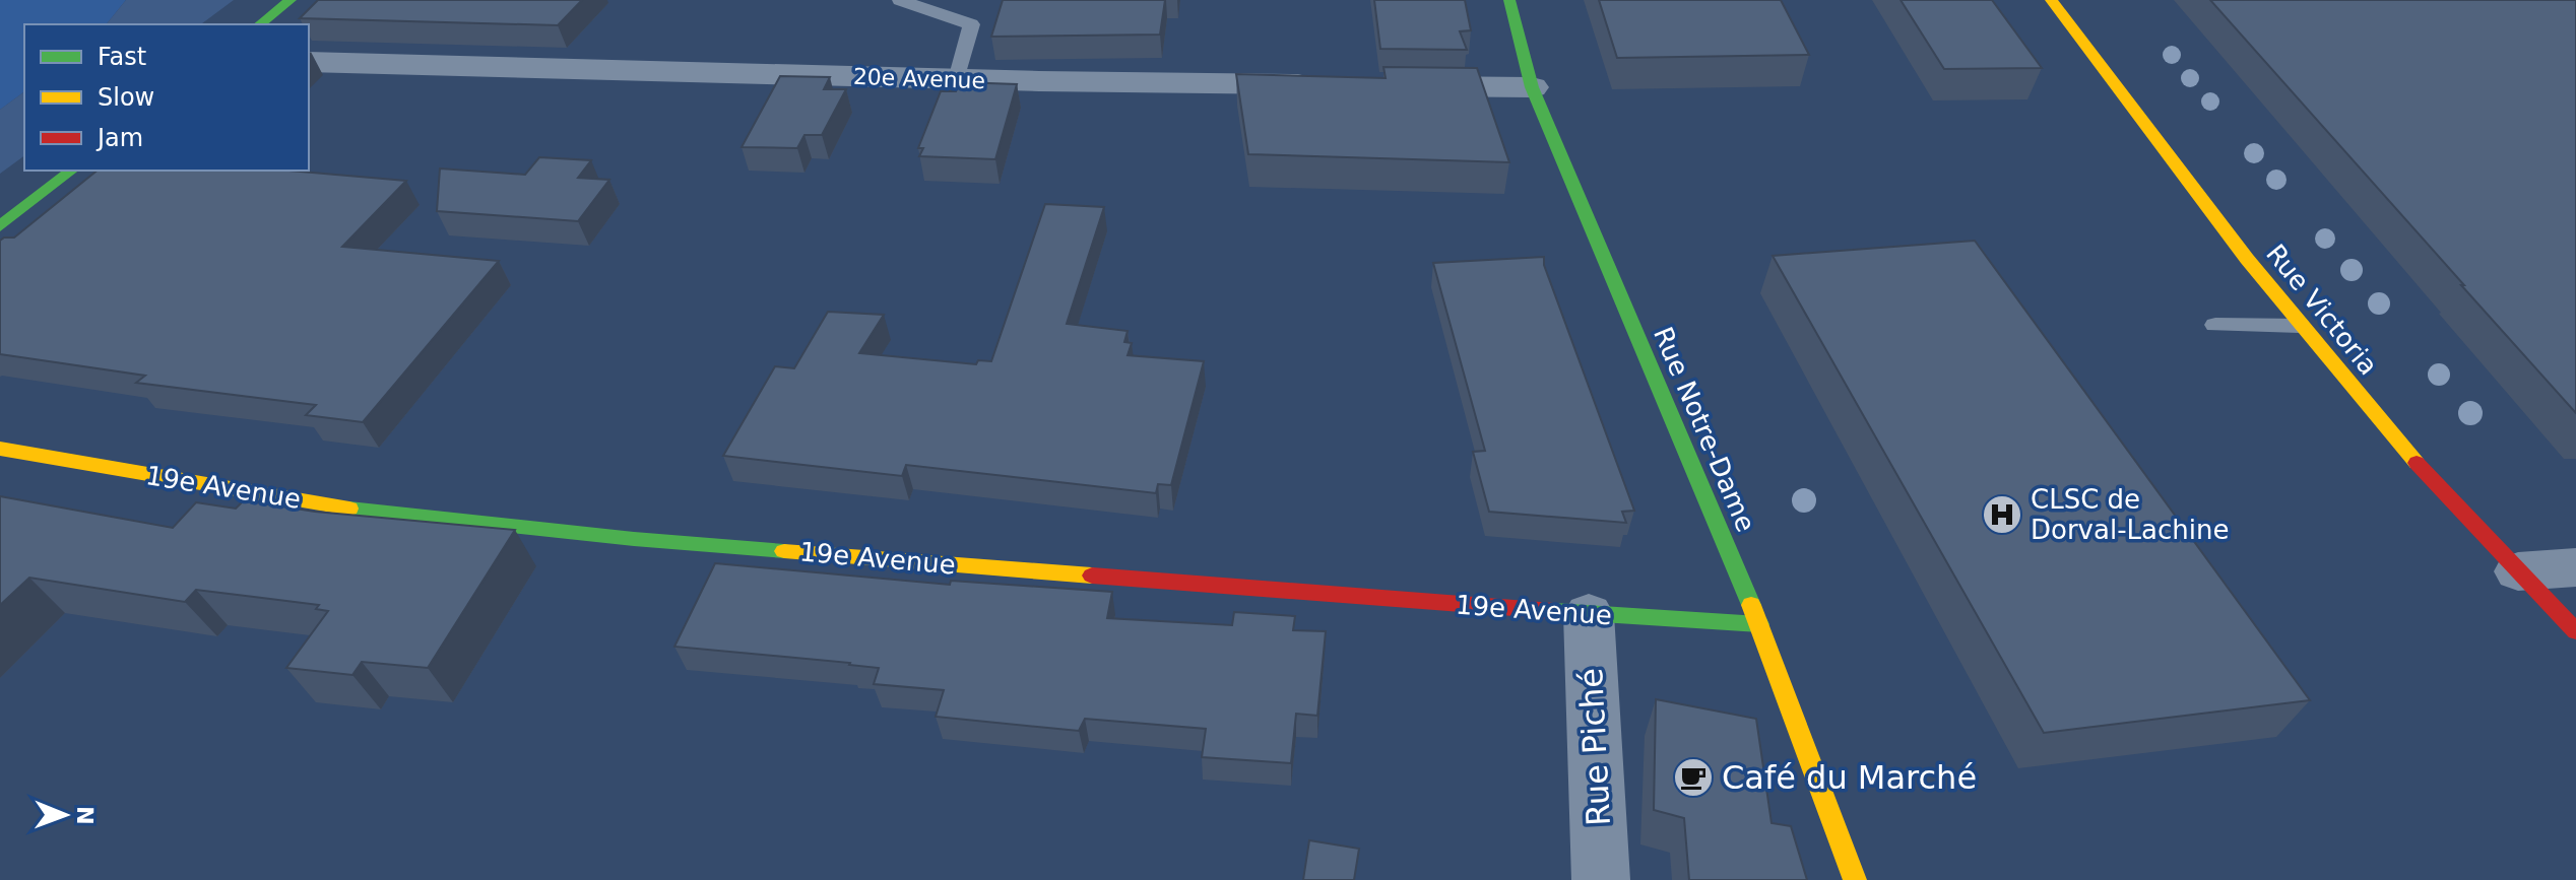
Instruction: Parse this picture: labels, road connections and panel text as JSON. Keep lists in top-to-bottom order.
{
  "streets": {
    "street": [
      "20e Avenue",
      "Rue Victoria",
      "Rue Notre-Dame",
      "19e Avenue",
      "Rue Piché"
    ]
  },
  "crossings": [
    ["Rue Notre-Dame", "19e Avenue"],
    ["19e Avenue", "Rue Piché"]
  ],
  "places": {
    "hospital": ["CLSC de Dorval-Lachine"],
    "cafe": ["Café du Marché"]
  },
  "legend": ["Fast", "Slow", "Jam"],
  "north": "right"
}
